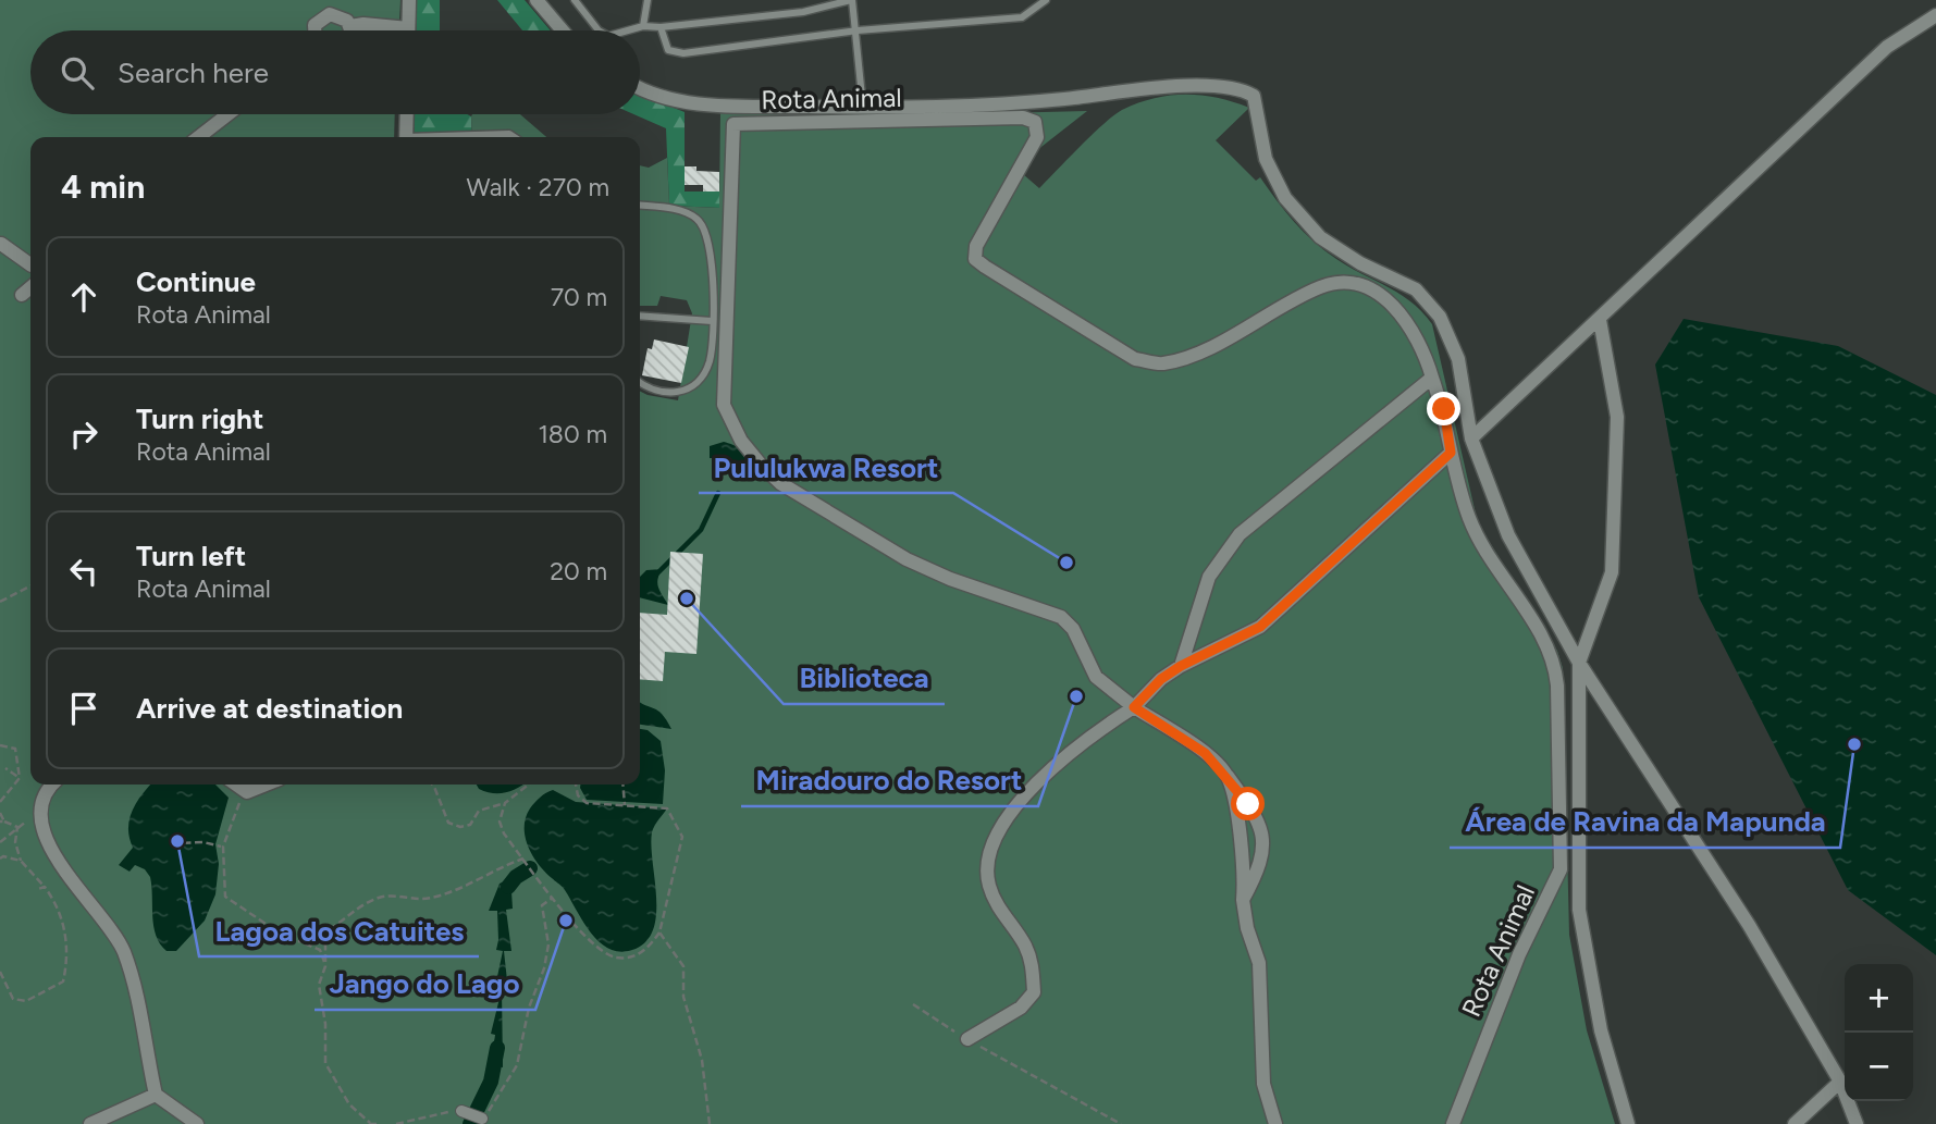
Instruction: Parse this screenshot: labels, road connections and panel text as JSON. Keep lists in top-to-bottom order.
{
  "streets": {
    "street": ["Rota Animal"]
  },
  "places": [
    "Pululukwa Resort",
    "Biblioteca",
    "Miradouro do Resort",
    "Área de Ravina da Mapunda",
    "Lagoa dos Catuites",
    "Jango do Lago"
  ],
  "page": {
    "search": "Search here",
    "heading": ["4 min", "Walk · 270 m"],
    "list": [
      ["Continue", "Rota Animal", "70 m"],
      ["Turn right", "Rota Animal", "180 m"],
      ["Turn left", "Rota Animal", "20 m"],
      "Arrive at destination"
    ],
    "map_buttons": ["+", "−"]
  }
}
